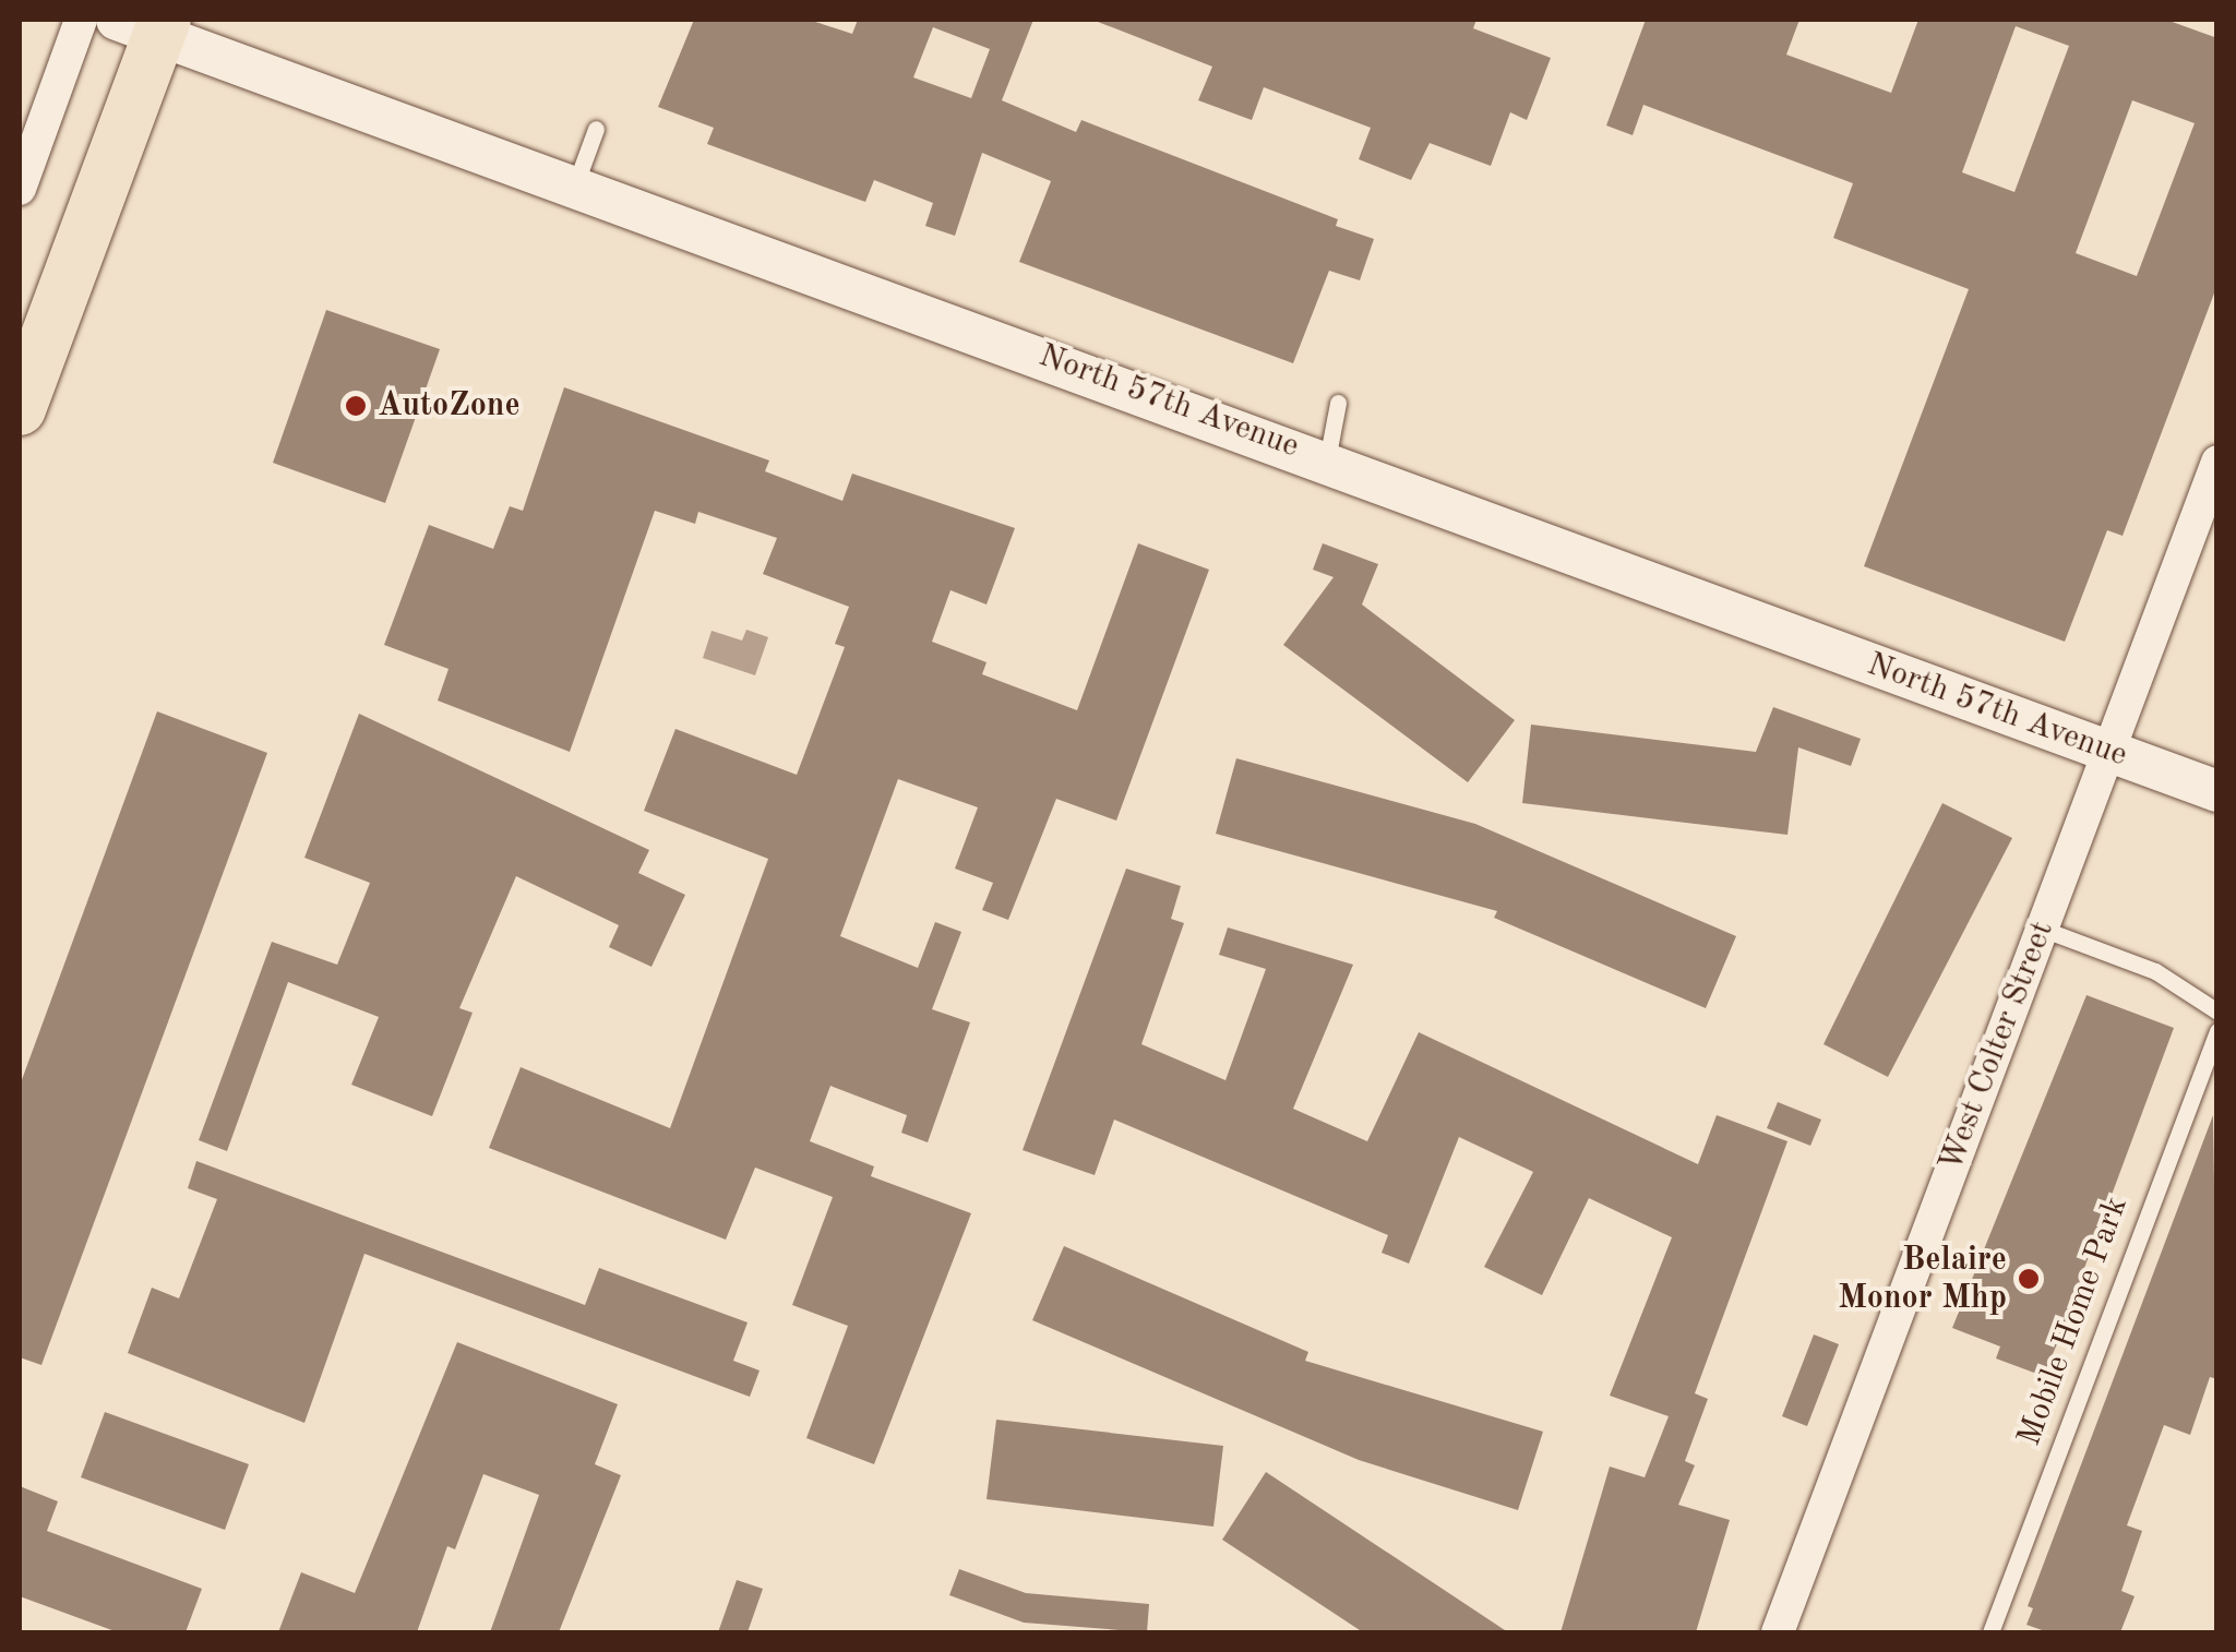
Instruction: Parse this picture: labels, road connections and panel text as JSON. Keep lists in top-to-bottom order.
{
  "streets": {
    "street": ["North 57th Avenue", "West Colter Street"],
    "lane": ["Mobile Home Park"]
  },
  "crossings": [
    ["North 57th Avenue", "West Colter Street"]
  ],
  "places": ["AutoZone", "Belaire Monor Mhp"]
}
